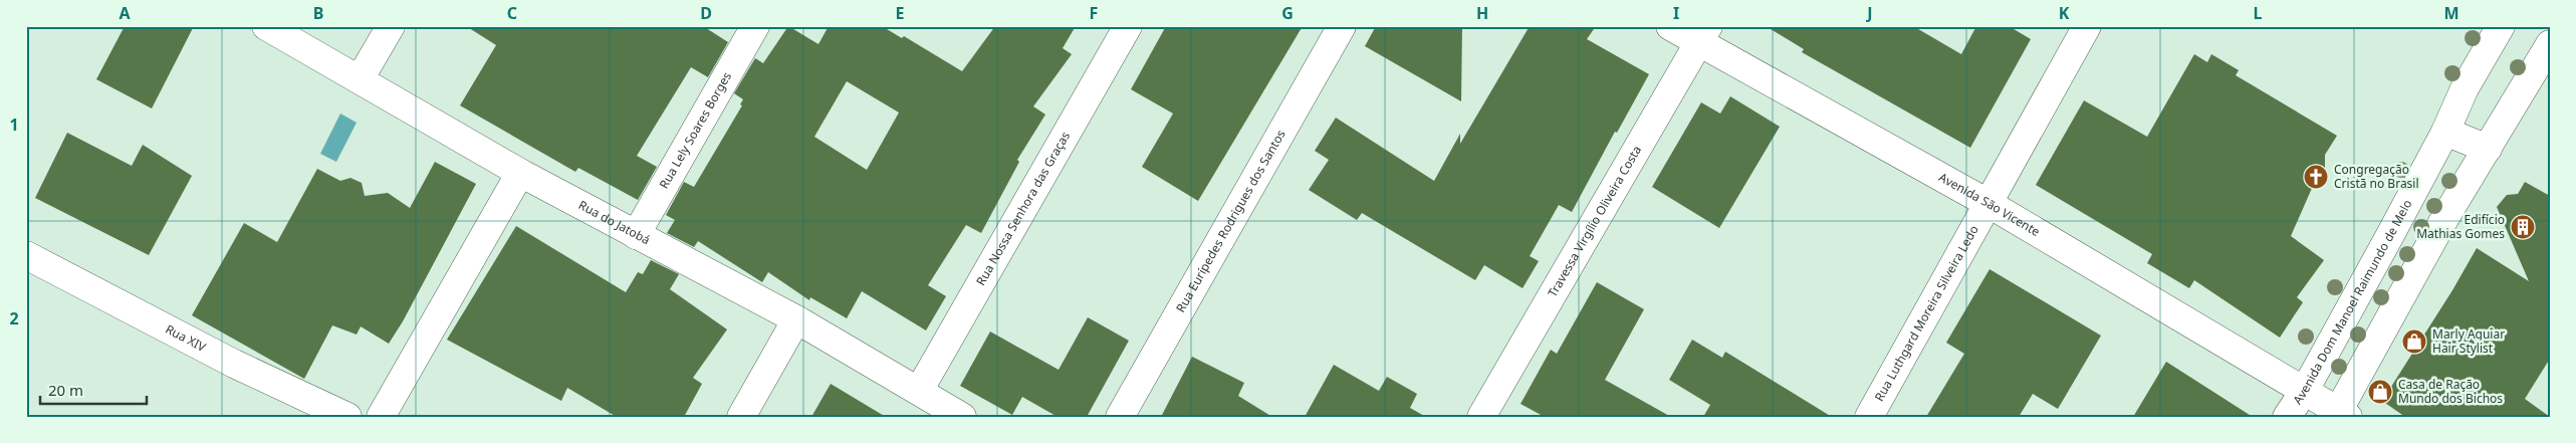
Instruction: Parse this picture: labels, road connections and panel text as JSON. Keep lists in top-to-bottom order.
{
  "streets": {
    "street": [
      "Rua Lely Soares Borges",
      "Avenida São Vicente",
      "Rua Nossa Senhora das Graças",
      "Rua Eurípedes Rodrigues dos Santos",
      "Travessa Virgílio Oliveira Costa",
      "Rua do Jatobá",
      "Avenida Dom Manoel Raimundo de Melo",
      "Rua Luthgard Moreira Silveira Ledo",
      "Rua XIV"
    ]
  },
  "crossings": [
    ["Rua Lely Soares Borges", "Rua do Jatobá"],
    ["Avenida São Vicente", "Travessa Virgílio Oliveira Costa"],
    ["Avenida São Vicente", "Avenida Dom Manoel Raimundo de Melo"],
    ["Avenida São Vicente", "Rua Luthgard Moreira Silveira Ledo"],
    ["Rua Nossa Senhora das Graças", "Rua do Jatobá"]
  ],
  "places": {
    "church": ["Congregação Cristã no Brasil"],
    "building": ["Edifício Mathias Gomes"],
    "shop": ["Marly Aguiar Hair Stylist", "Casa de Ração Mundo dos Bichos"]
  },
  "scale_bar": "20 m",
  "grid": {
    "columns": [
      "A",
      "B",
      "C",
      "D",
      "E",
      "F",
      "G",
      "H",
      "I",
      "J",
      "K",
      "L",
      "M"
    ],
    "rows": ["1", "2"]
  }
}
